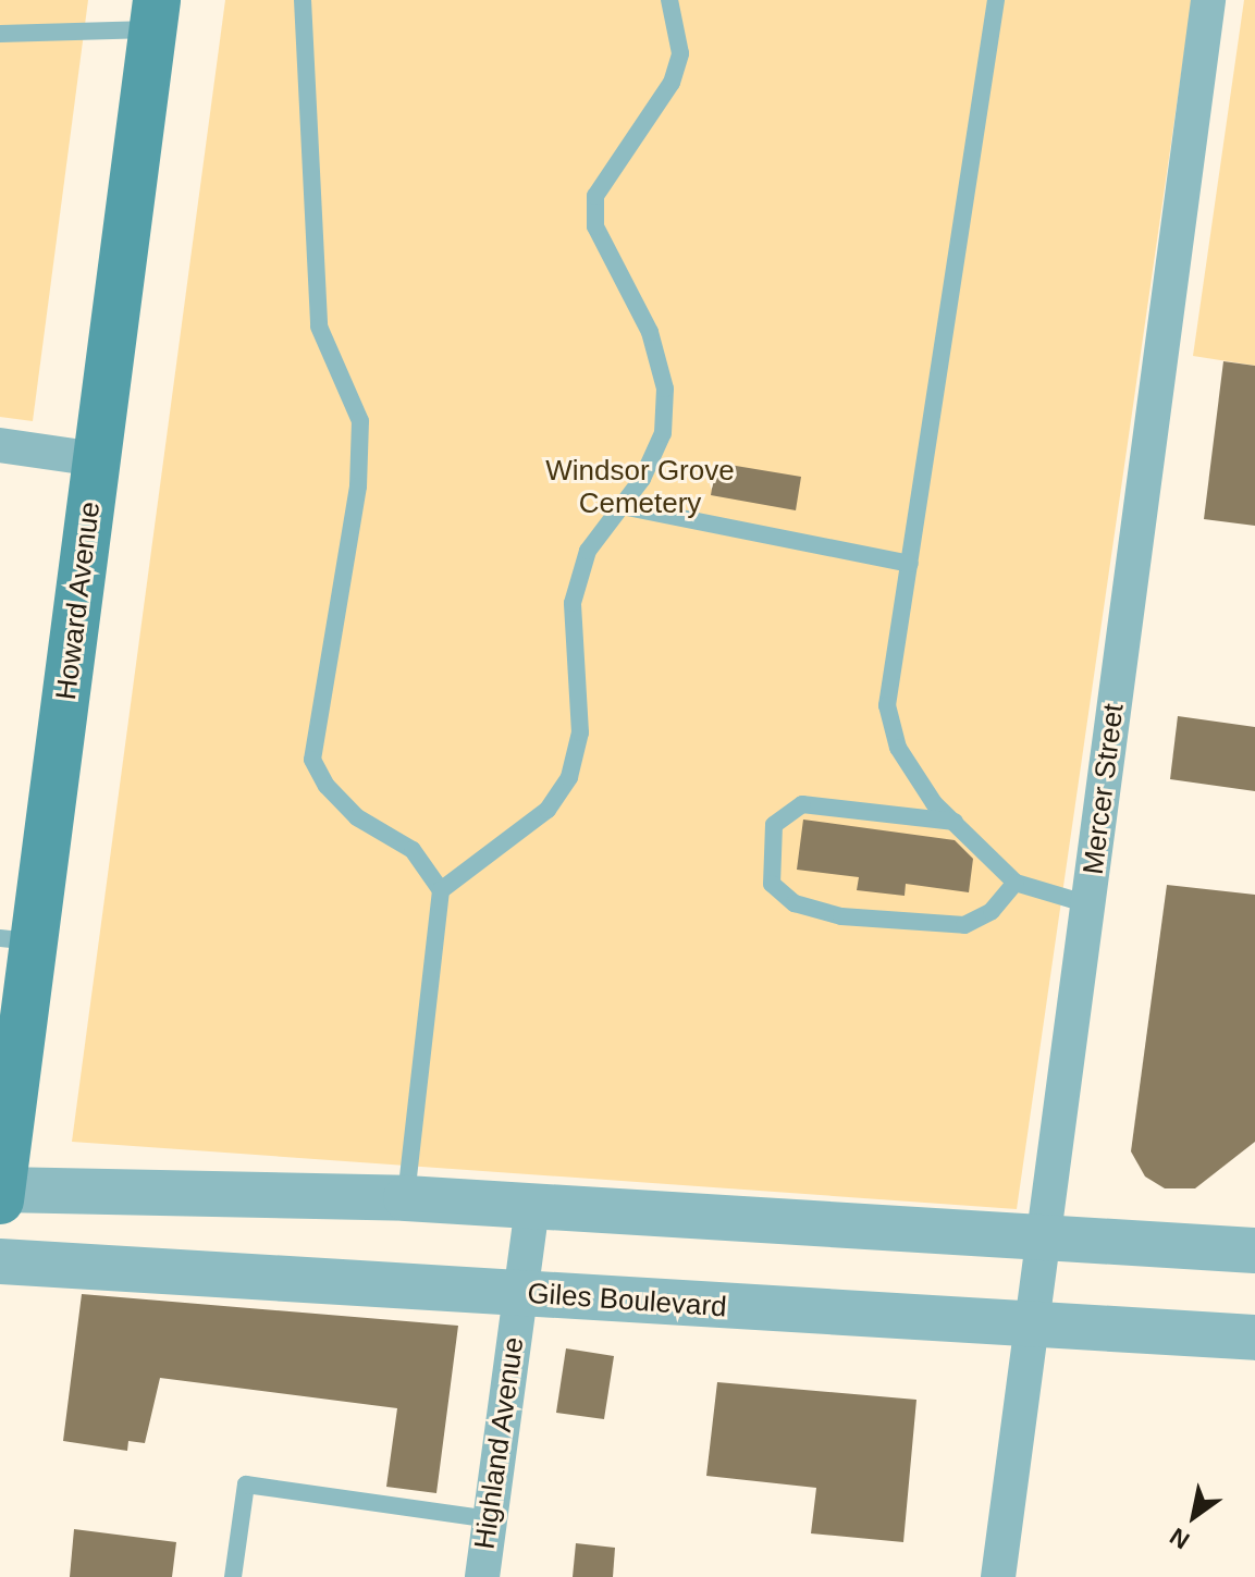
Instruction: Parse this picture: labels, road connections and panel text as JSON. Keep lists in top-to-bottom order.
{
  "streets": {
    "main road": ["Howard Avenue"],
    "street": ["Mercer Street", "Giles Boulevard", "Highland Avenue"]
  },
  "crossings": [
    ["Mercer Street", "Giles Boulevard"],
    ["Giles Boulevard", "Highland Avenue"]
  ],
  "parks": ["Windsor Grove Cemetery"],
  "north": "bottom left"
}
